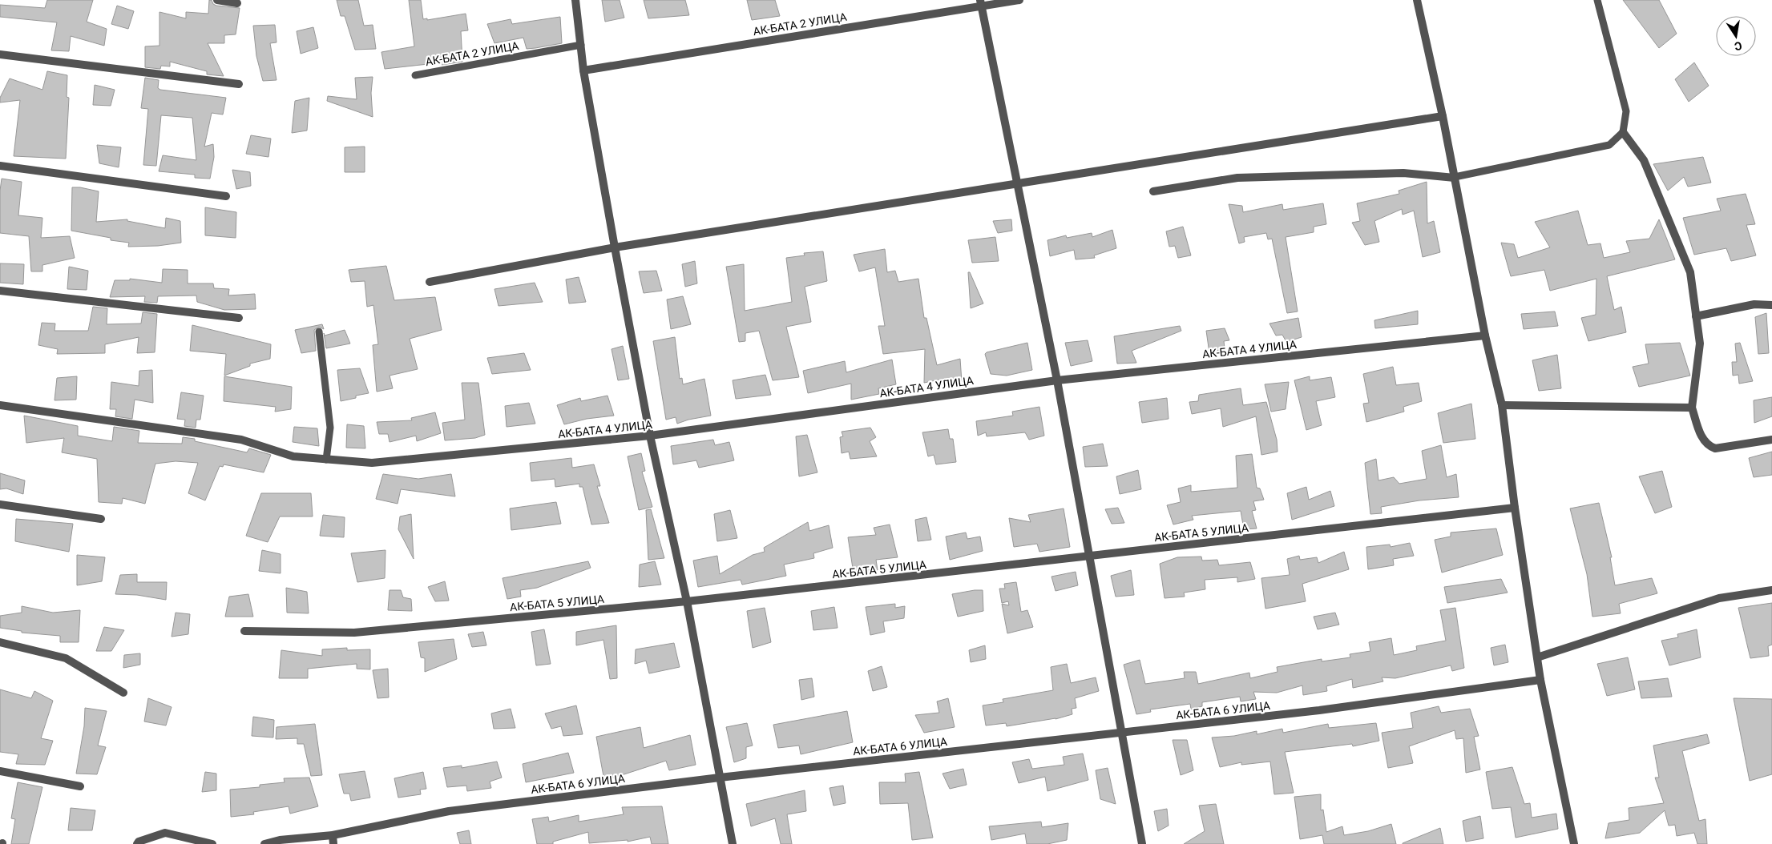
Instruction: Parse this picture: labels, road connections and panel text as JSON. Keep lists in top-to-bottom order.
{
  "streets": {
    "street": [
      "АК-БАТА 2 УЛИЦА",
      "АК-БАТА 4 УЛИЦА",
      "АК-БАТА 5 УЛИЦА",
      "АК-БАТА 6 УЛИЦА"
    ]
  },
  "north": "bottom"
}
